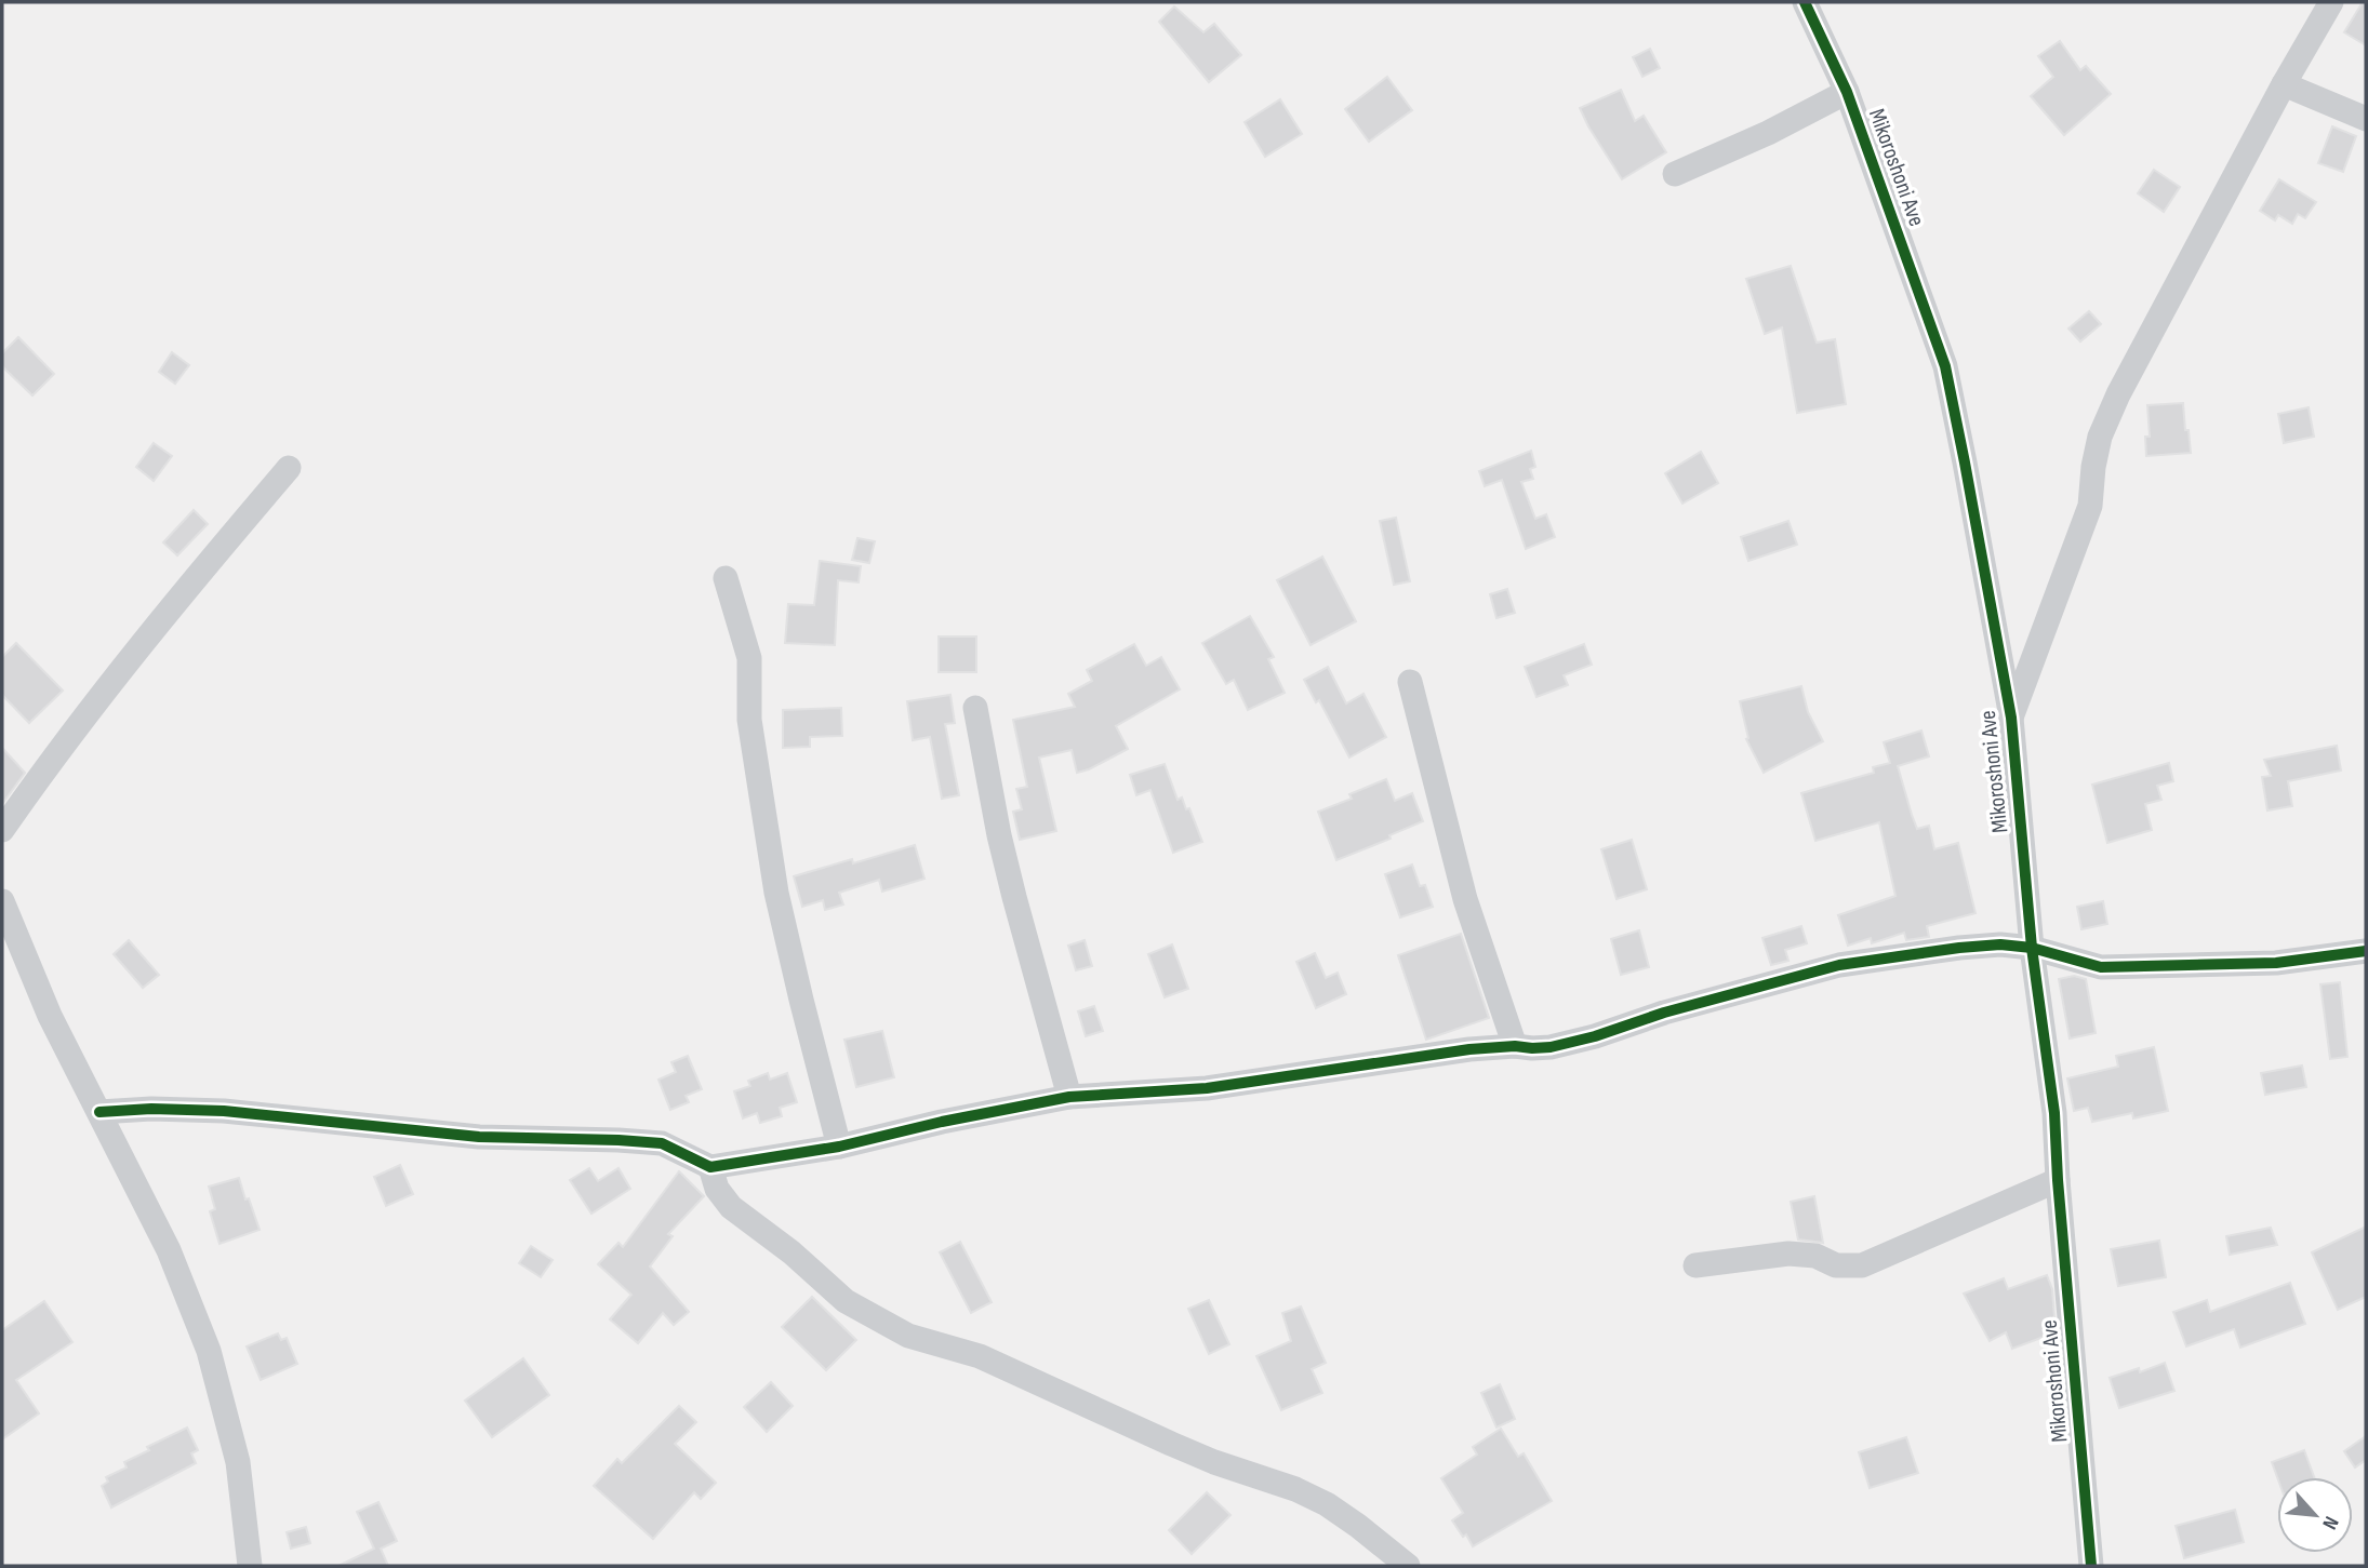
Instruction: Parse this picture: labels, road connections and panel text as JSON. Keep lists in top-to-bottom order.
{
  "streets": {
    "street": ["Mikoroshoni Ave"]
  },
  "north": "bottom right"
}
